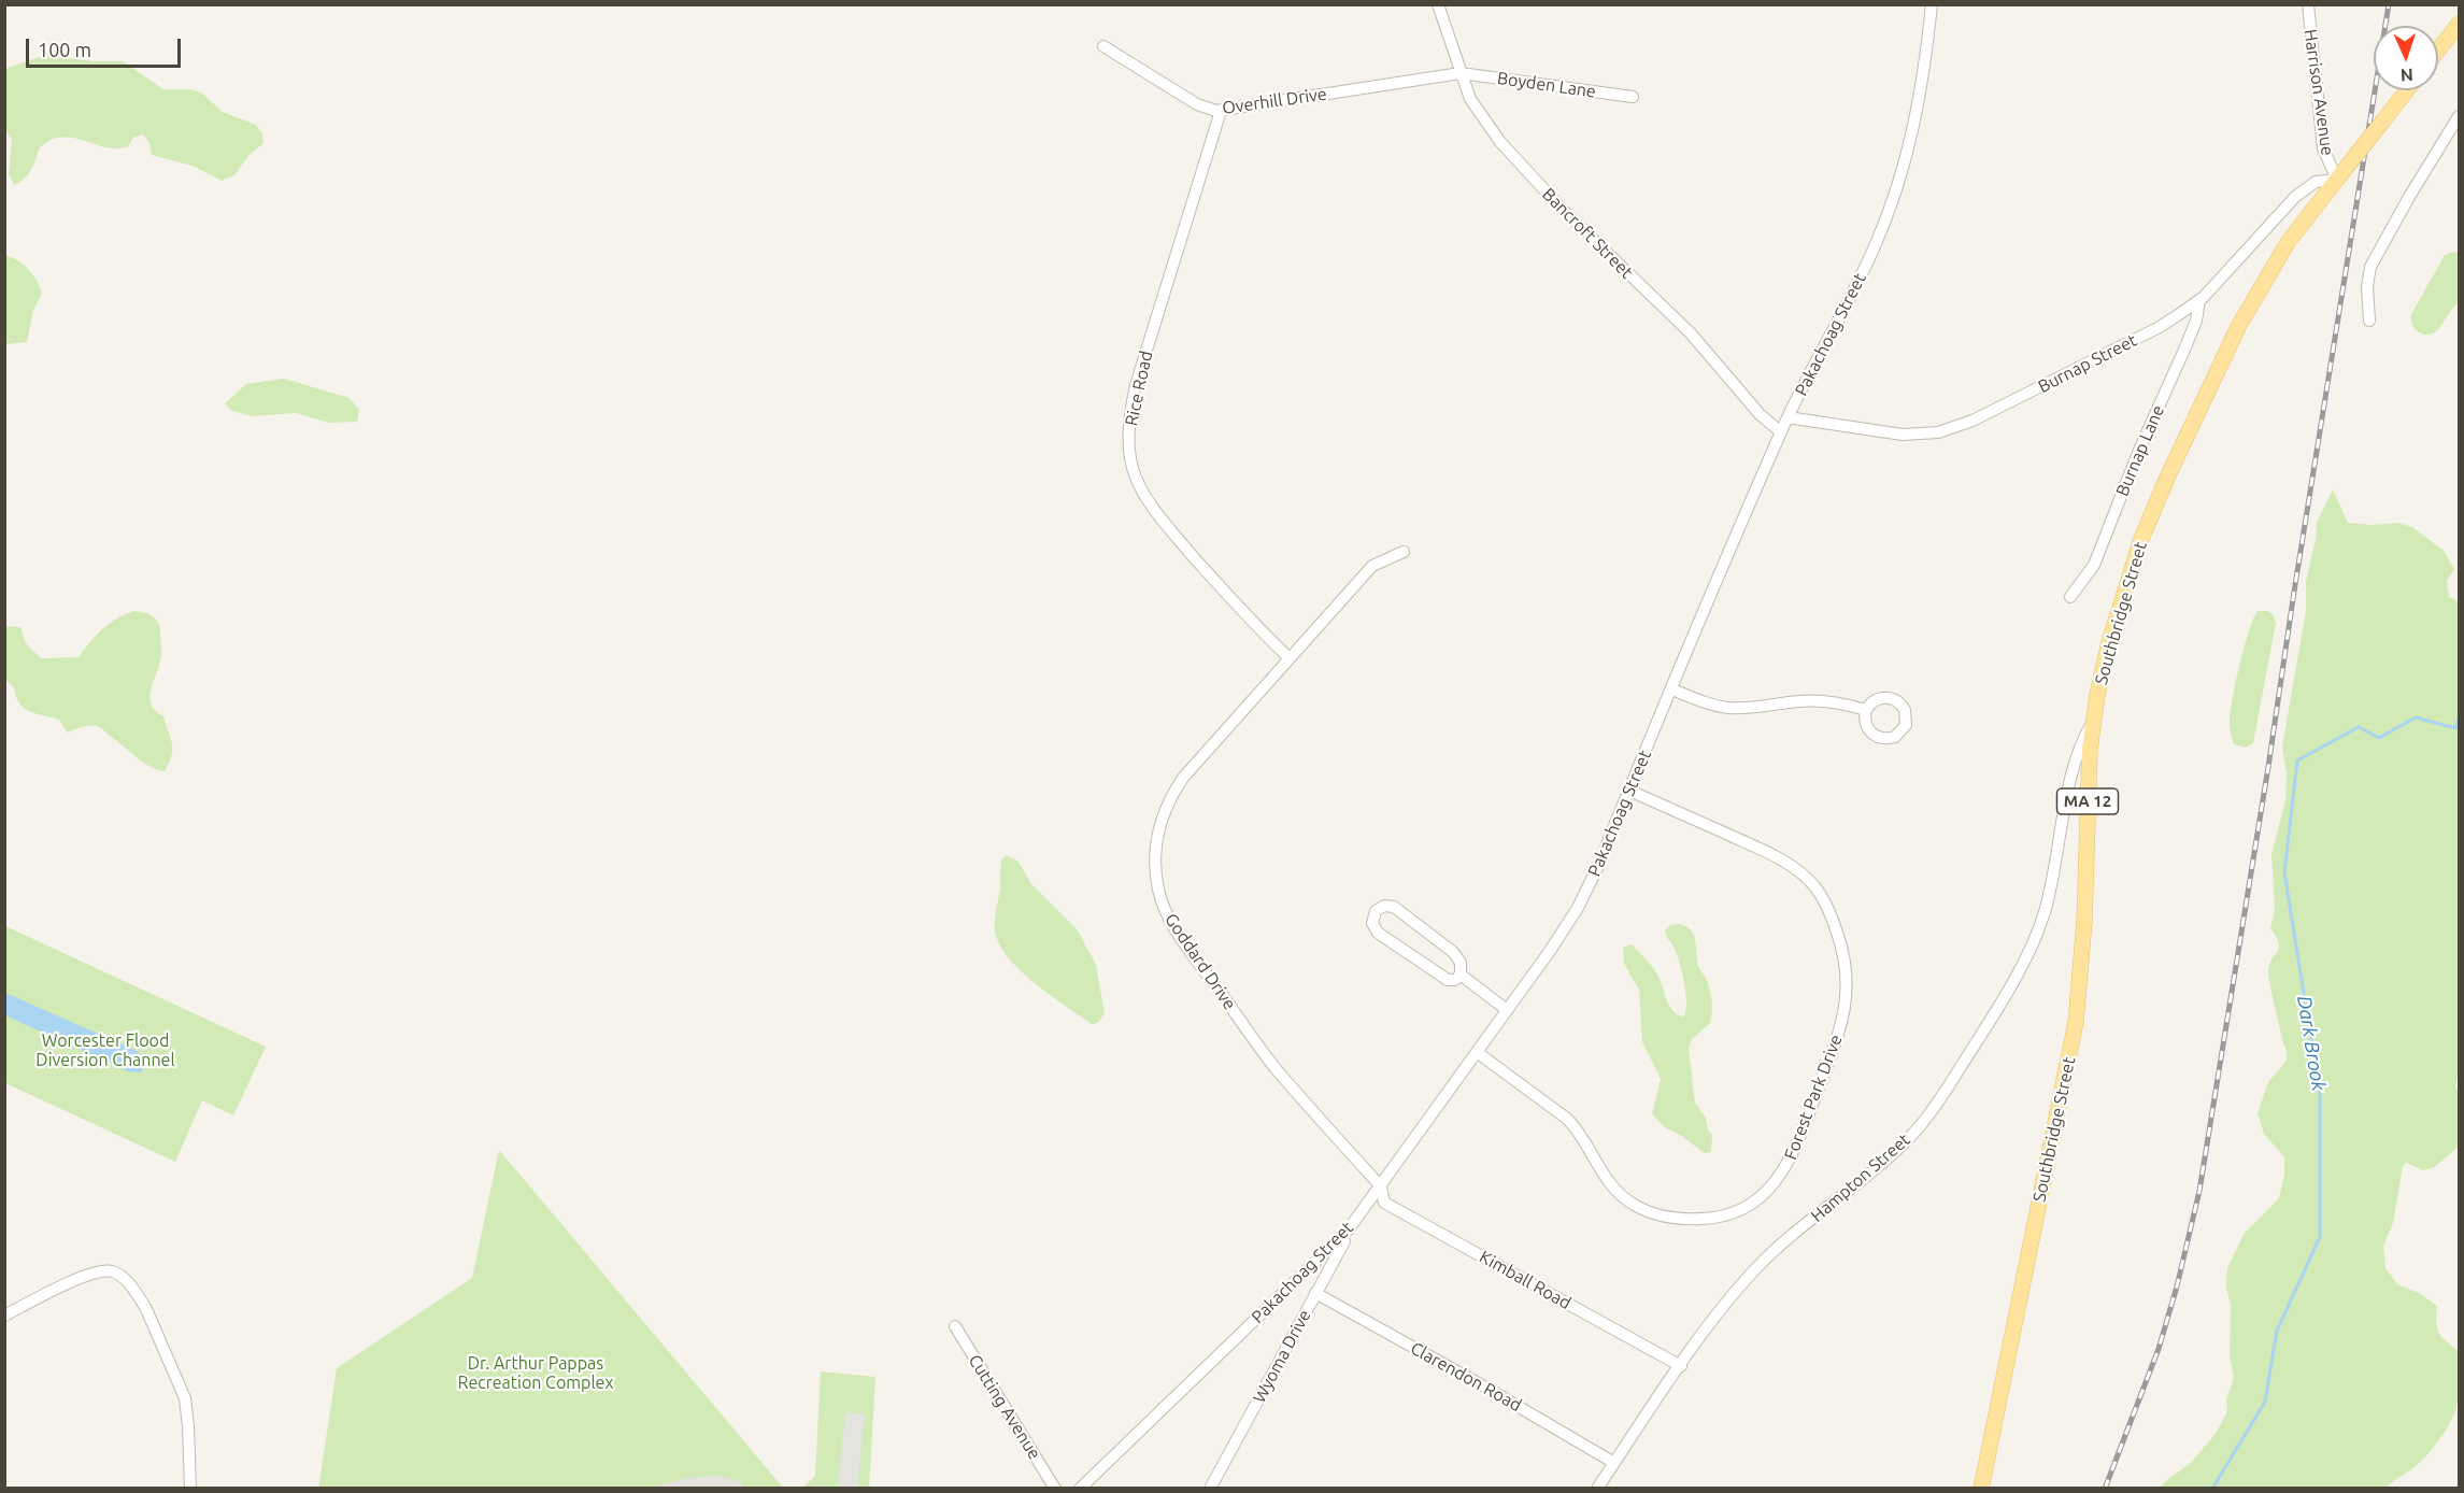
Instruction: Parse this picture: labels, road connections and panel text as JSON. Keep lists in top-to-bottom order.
{
  "streets": {
    "main road": ["Southbridge Street", "MA 12"],
    "street": [
      "Boyden Lane",
      "Harrison Avenue",
      "Overhill Drive",
      "Bancroft Street",
      "Pakachoag Street",
      "Burnap Street",
      "Rice Road",
      "Burnap Lane",
      "Goddard Drive",
      "Forest Park Drive",
      "Hampton Street",
      "Kimball Road",
      "Wyoma Drive",
      "Clarendon Road",
      "Cutting Avenue"
    ]
  },
  "crossings": [
    ["Boyden Lane", "Overhill Drive"],
    ["Boyden Lane", "Bancroft Street"],
    ["Harrison Avenue", "Burnap Street"],
    ["Harrison Avenue", "Southbridge Street"],
    ["Overhill Drive", "Bancroft Street"],
    ["Overhill Drive", "Rice Road"],
    ["Bancroft Street", "Pakachoag Street"],
    ["Pakachoag Street", "Burnap Street"],
    ["Pakachoag Street", "Goddard Drive"],
    ["Pakachoag Street", "Forest Park Drive"],
    ["Pakachoag Street", "Kimball Road"],
    ["Pakachoag Street", "Wyoma Drive"],
    ["Burnap Street", "Burnap Lane"],
    ["Burnap Street", "Southbridge Street"],
    ["Rice Road", "Goddard Drive"],
    ["Southbridge Street", "Hampton Street"],
    ["Goddard Drive", "Kimball Road"],
    ["Hampton Street", "Kimball Road"],
    ["Hampton Street", "Clarendon Road"],
    ["Wyoma Drive", "Clarendon Road"]
  ],
  "water": ["Dark Brook"],
  "parks": ["Worcester Flood Diversion Channel", "Dr. Arthur Pappas Recreation Complex"],
  "scale_bar": "100 m",
  "north": "bottom"
}
